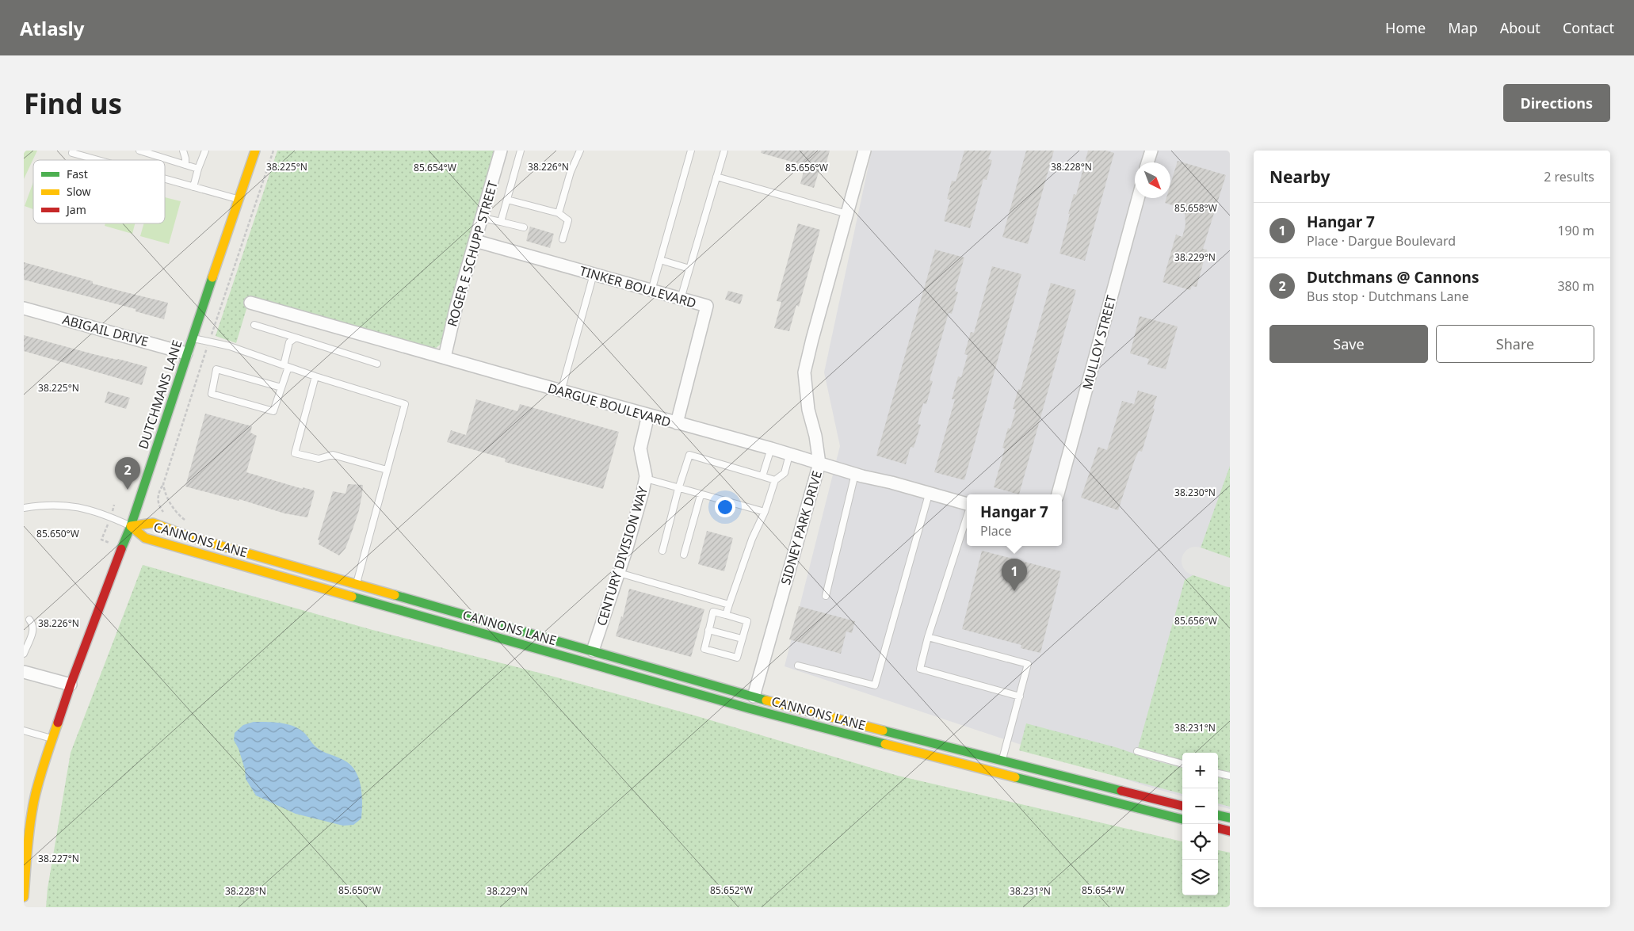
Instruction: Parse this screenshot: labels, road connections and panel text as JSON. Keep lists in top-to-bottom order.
{
  "streets": {
    "main road": ["DUTCHMANS LANE", "CANNONS LANE"],
    "street": [
      "ROGER E SCHUPP STREET",
      "TINKER BOULEVARD",
      "ABIGAIL DRIVE",
      "MULLOY STREET",
      "DARGUE BOULEVARD",
      "SIDNEY PARK DRIVE",
      "CENTURY DIVISION WAY"
    ]
  },
  "crossings": [
    ["ROGER E SCHUPP STREET", "TINKER BOULEVARD"],
    ["ROGER E SCHUPP STREET", "DARGUE BOULEVARD"],
    ["TINKER BOULEVARD", "DARGUE BOULEVARD"],
    ["ABIGAIL DRIVE", "DUTCHMANS LANE"],
    ["DUTCHMANS LANE", "CANNONS LANE"],
    ["DARGUE BOULEVARD", "SIDNEY PARK DRIVE"],
    ["DARGUE BOULEVARD", "CENTURY DIVISION WAY"],
    ["SIDNEY PARK DRIVE", "CANNONS LANE"],
    ["CANNONS LANE", "CENTURY DIVISION WAY"]
  ],
  "legend": ["Fast", "Slow", "Jam"],
  "north": "bottom right",
  "page": {
    "header": "Atlasly",
    "nav": [
      "Home",
      "Map",
      "About",
      "Contact"
    ],
    "buttons": [
      "Directions",
      ["Save", "Share"]
    ],
    "title": "Find us",
    "heading": ["Nearby", "2 results"],
    "list": [
      {
        "mark": "1",
        "name": "Hangar 7",
        "note": "Place · Dargue Boulevard",
        "value": "190 m"
      },
      {
        "mark": "2",
        "name": "Dutchmans @ Cannons",
        "note": "Bus stop · Dutchmans Lane",
        "value": "380 m"
      }
    ],
    "pins": ["2", "1"],
    "popup": ["Hangar 7", "Place"],
    "map_buttons": ["+", "−"]
  },
  "coordinates": [
    "38.225°N",
    "38.226°N",
    "38.228°N",
    "85.654°W",
    "85.656°W",
    "85.658°W",
    "38.229°N",
    "38.230°N",
    "85.650°W",
    "38.231°N",
    "38.227°N",
    "85.652°W"
  ]
}
